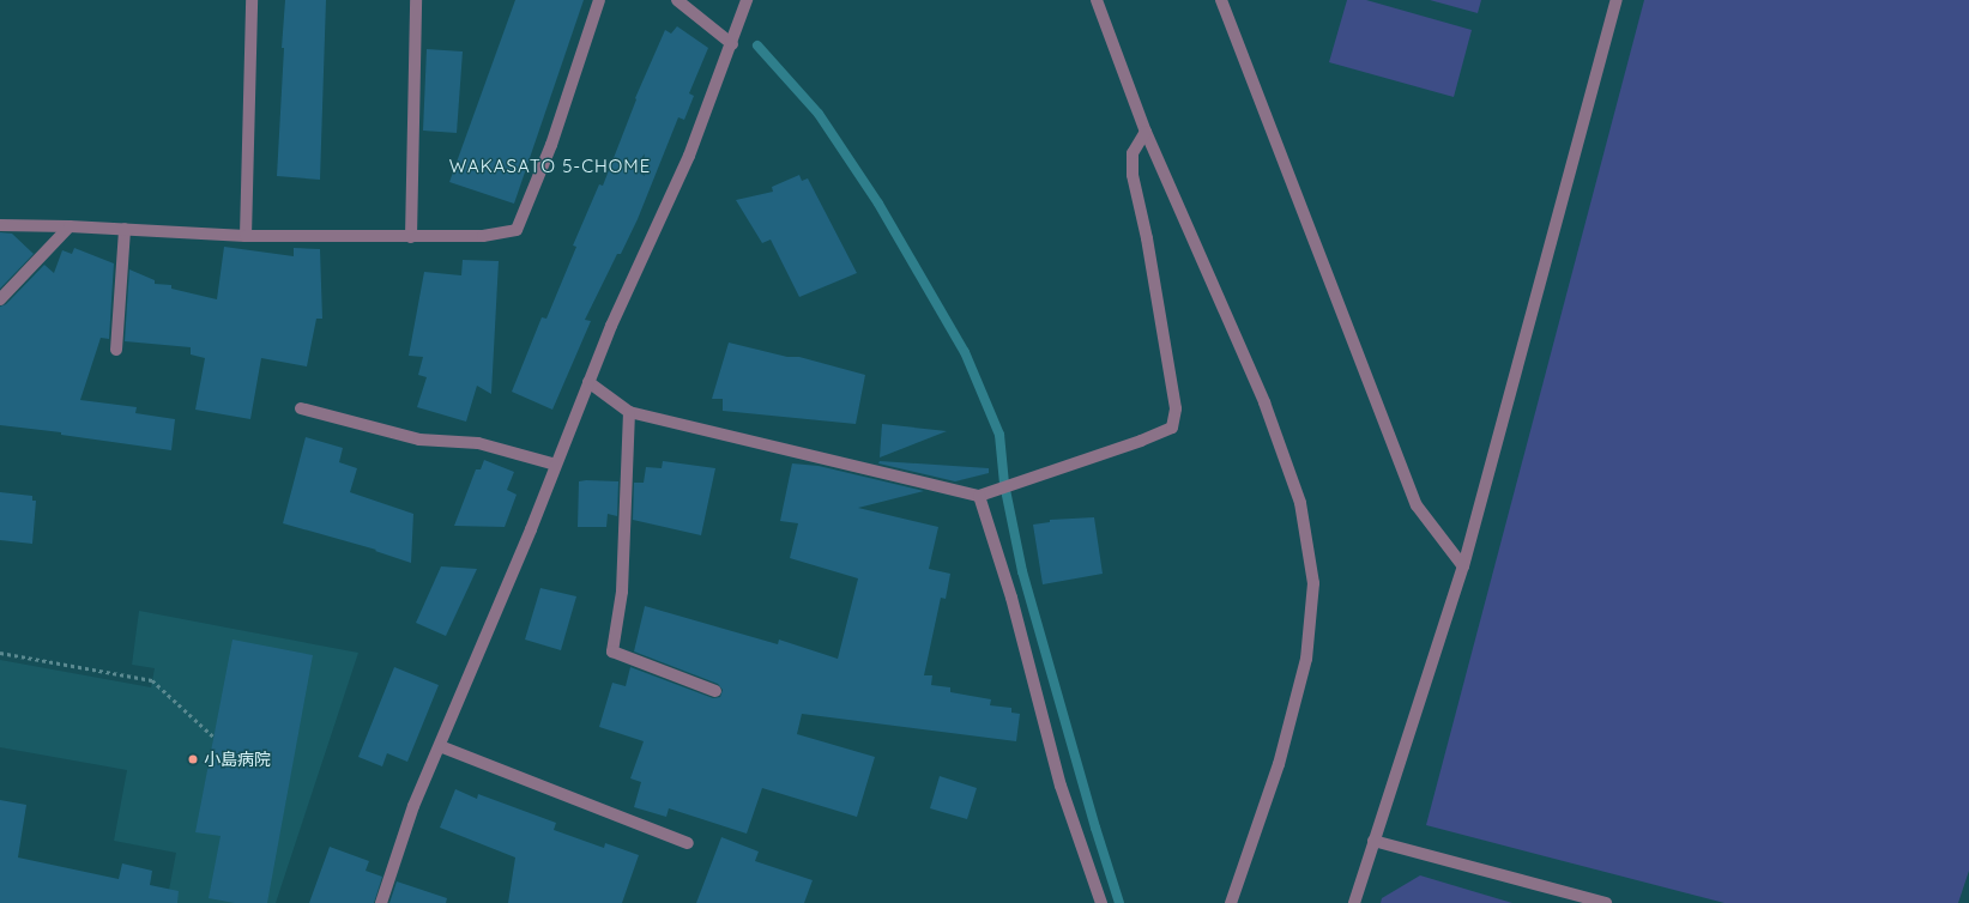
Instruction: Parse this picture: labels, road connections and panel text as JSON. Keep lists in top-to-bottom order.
{
  "districts": ["WAKASATO 5-CHOME"],
  "places": ["小島病院"]
}
